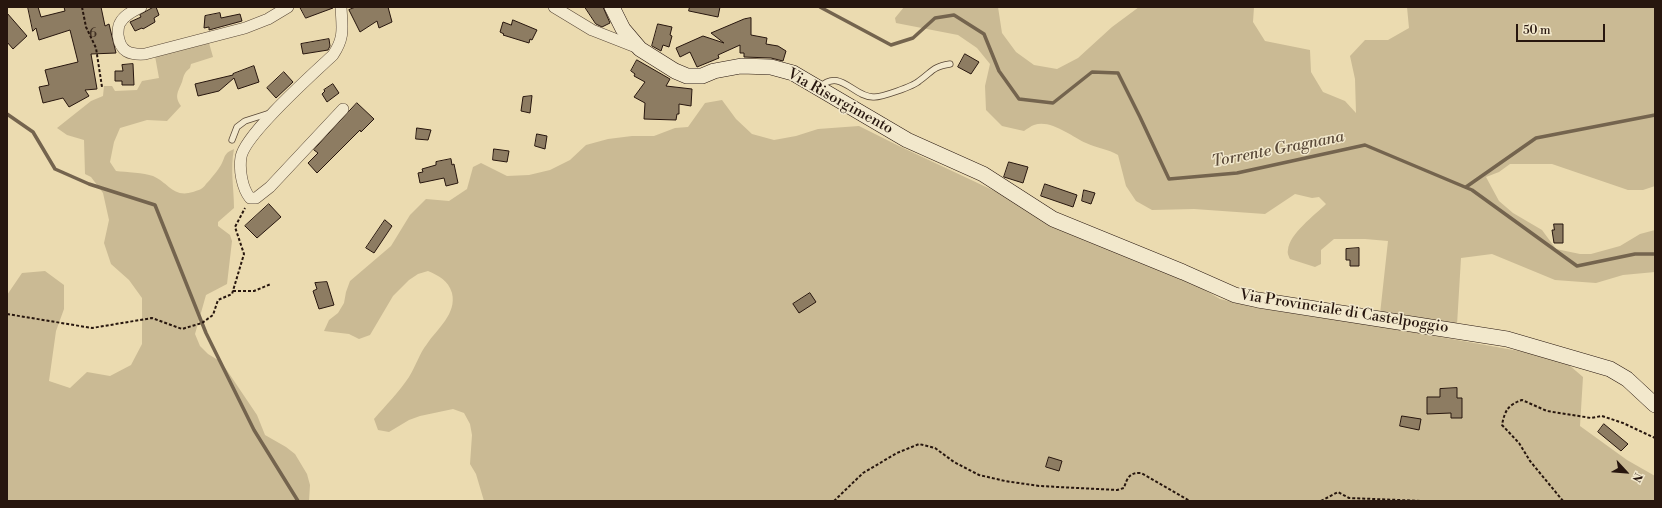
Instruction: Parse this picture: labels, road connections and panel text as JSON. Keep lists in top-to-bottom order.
{
  "streets": {
    "main road": ["Via Risorgimento", "Via Provinciale di Castelpoggio"]
  },
  "crossings": [
    ["Via Risorgimento", "Via Provinciale di Castelpoggio"]
  ],
  "water": ["Torrente Gragnana"],
  "house_numbers": ["6"],
  "scale_bar": "50 m",
  "north": "bottom right"
}
